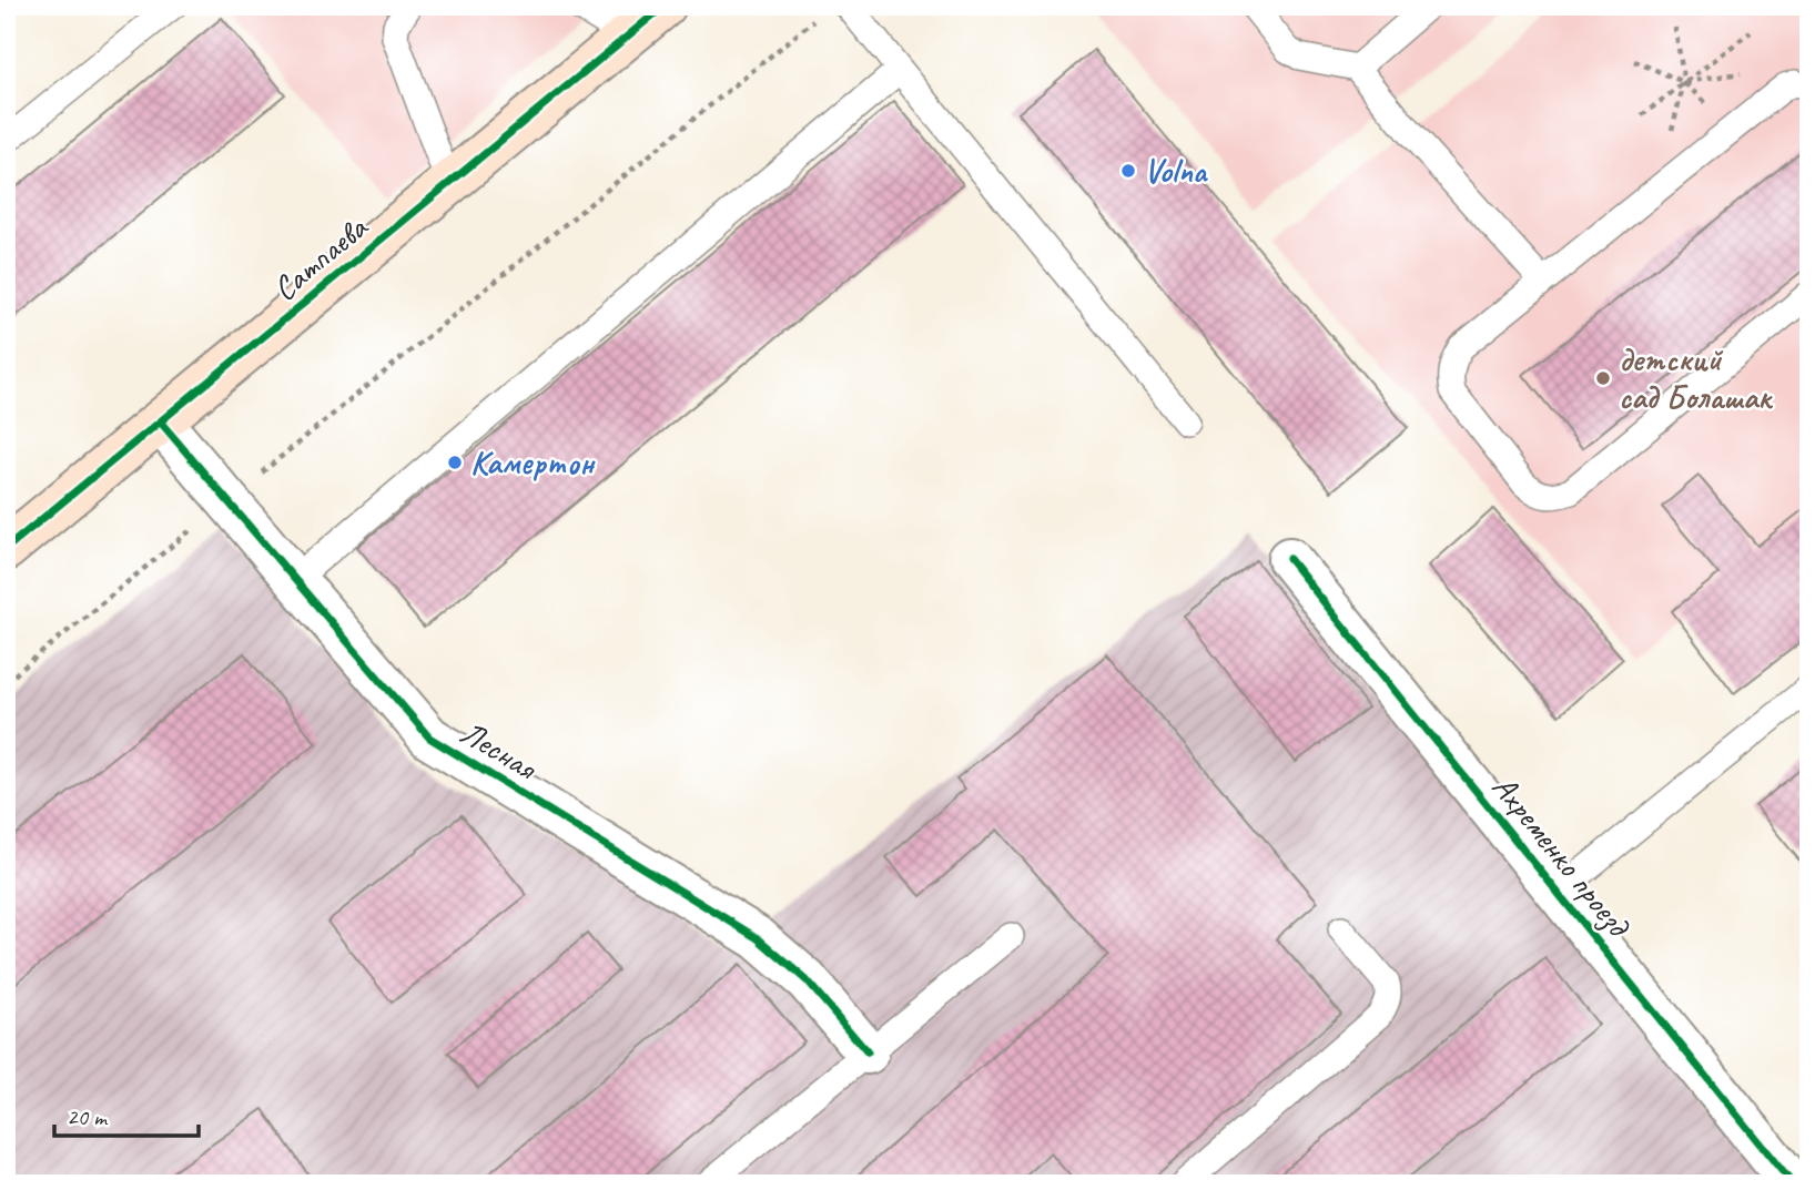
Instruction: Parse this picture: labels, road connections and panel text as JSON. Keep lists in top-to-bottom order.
{
  "streets": {
    "street": ["Сатпаева", "Лесная", "Ахременко проезд"]
  },
  "crossings": [
    ["Сатпаева", "Лесная"]
  ],
  "places": ["Volna", "детский сад Болашак", "Камертон"],
  "scale_bar": "20 m"
}
